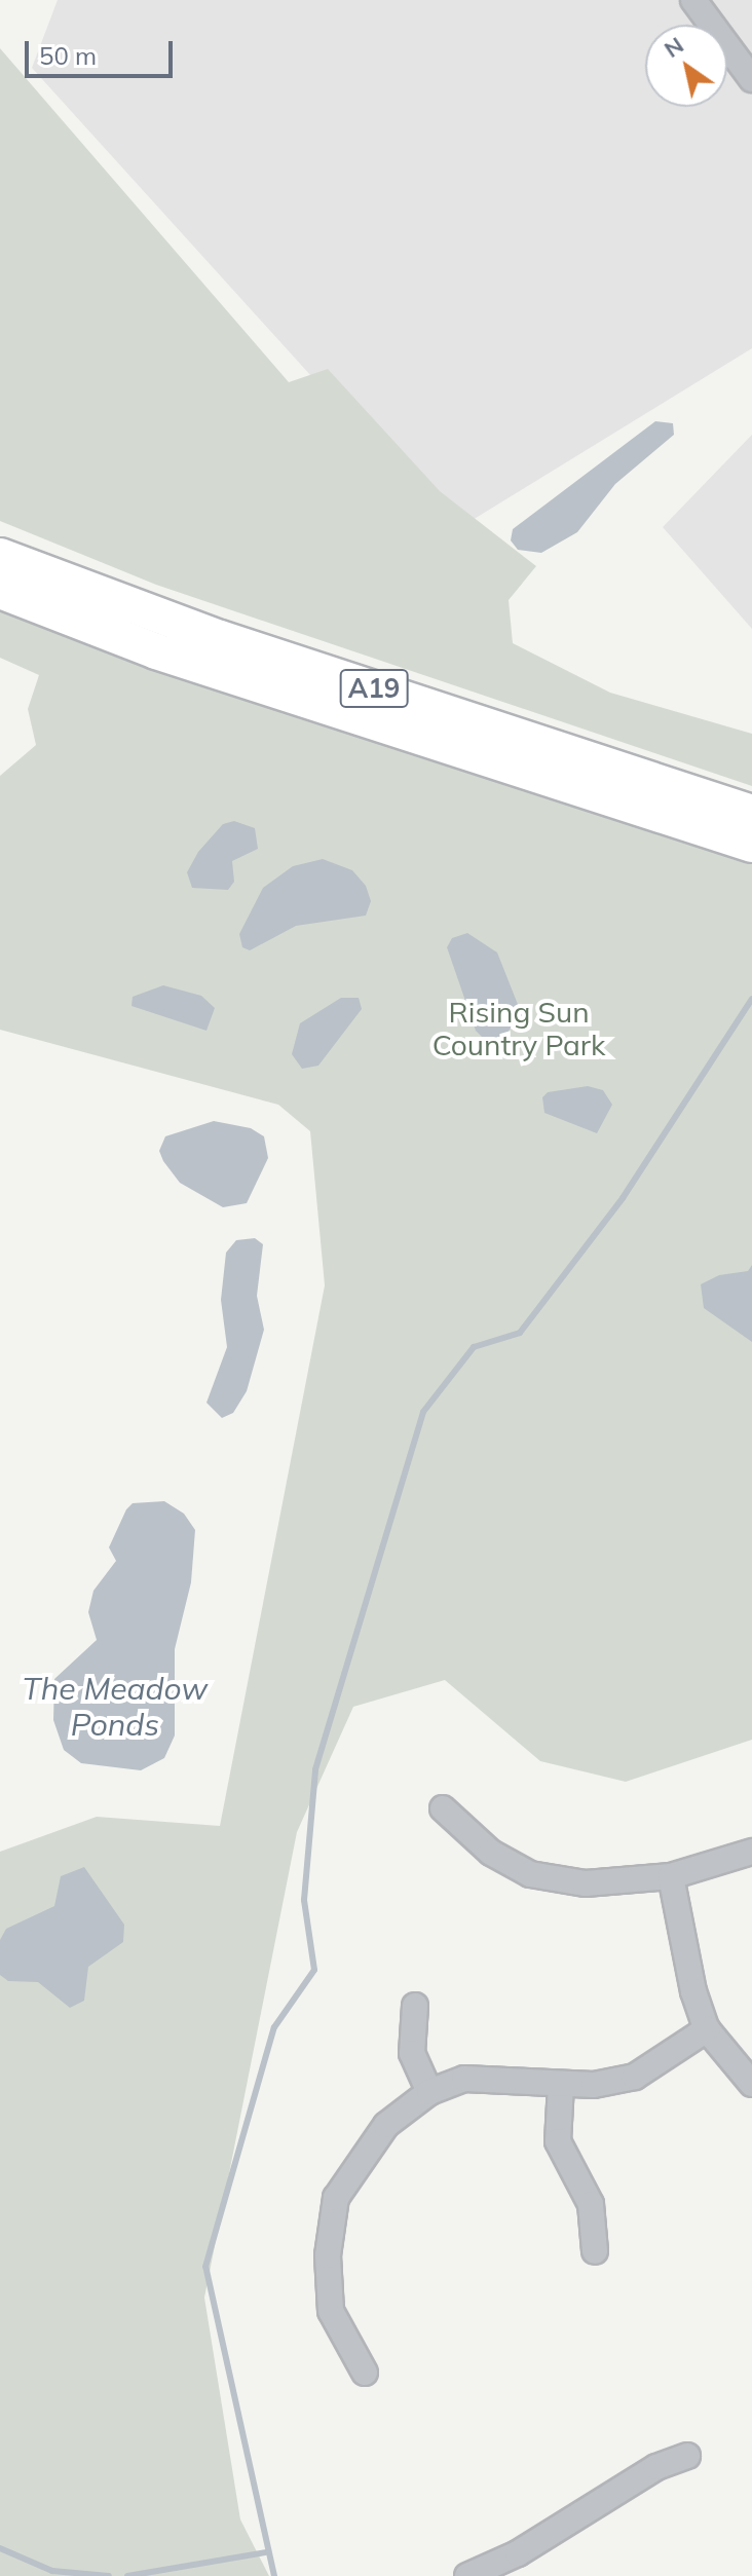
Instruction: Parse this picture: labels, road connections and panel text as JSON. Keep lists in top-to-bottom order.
{
  "streets": {
    "highway": ["A19"]
  },
  "water": ["The Meadow Ponds"],
  "parks": ["Rising Sun Country Park"],
  "scale_bar": "50 m",
  "north": "top left"
}
